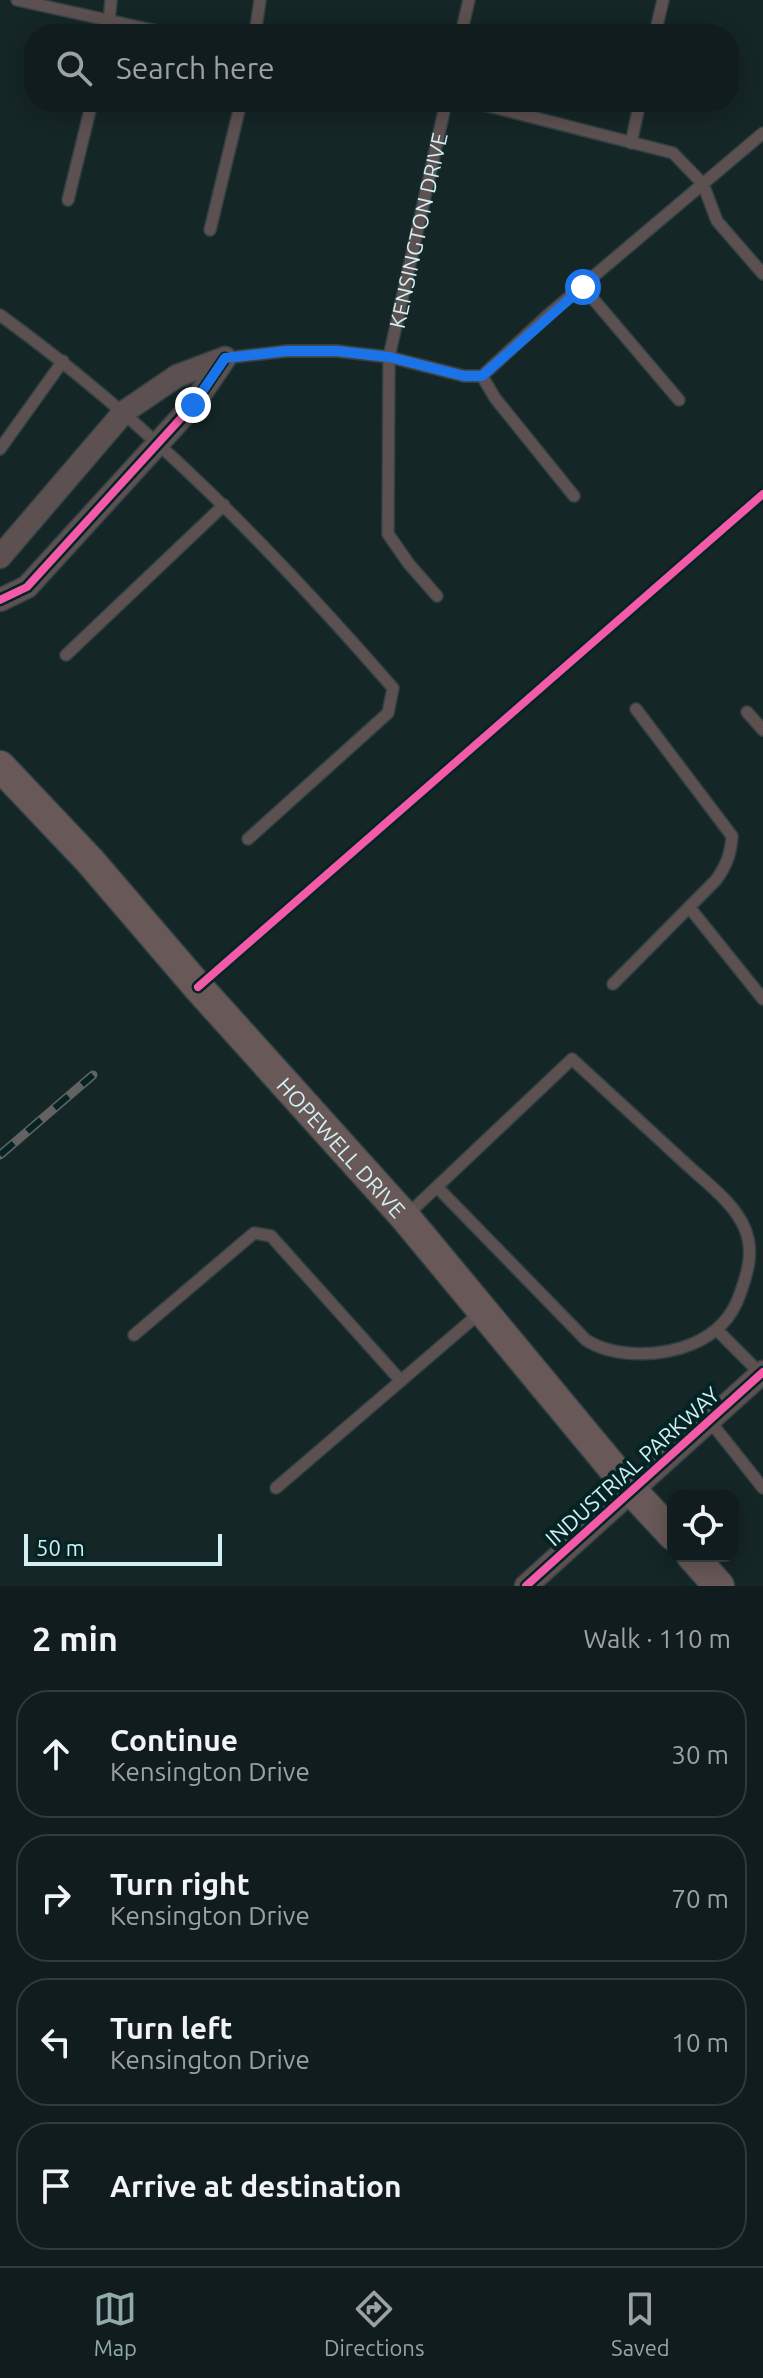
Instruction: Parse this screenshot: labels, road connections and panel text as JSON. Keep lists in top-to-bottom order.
{
  "streets": {
    "main road": ["HOPEWELL DRIVE"],
    "street": ["KENSINGTON DRIVE", "INDUSTRIAL PARKWAY"]
  },
  "crossings": [
    ["HOPEWELL DRIVE", "INDUSTRIAL PARKWAY"]
  ],
  "scale_bar": "50 m",
  "page": {
    "search": "Search here",
    "scale": "50 m",
    "heading": ["2 min", "Walk · 110 m"],
    "list": [
      ["Continue", "Kensington Drive", "30 m"],
      ["Turn right", "Kensington Drive", "70 m"],
      ["Turn left", "Kensington Drive", "10 m"],
      "Arrive at destination"
    ],
    "nav": ["Map", "Directions", "Saved"]
  }
}
